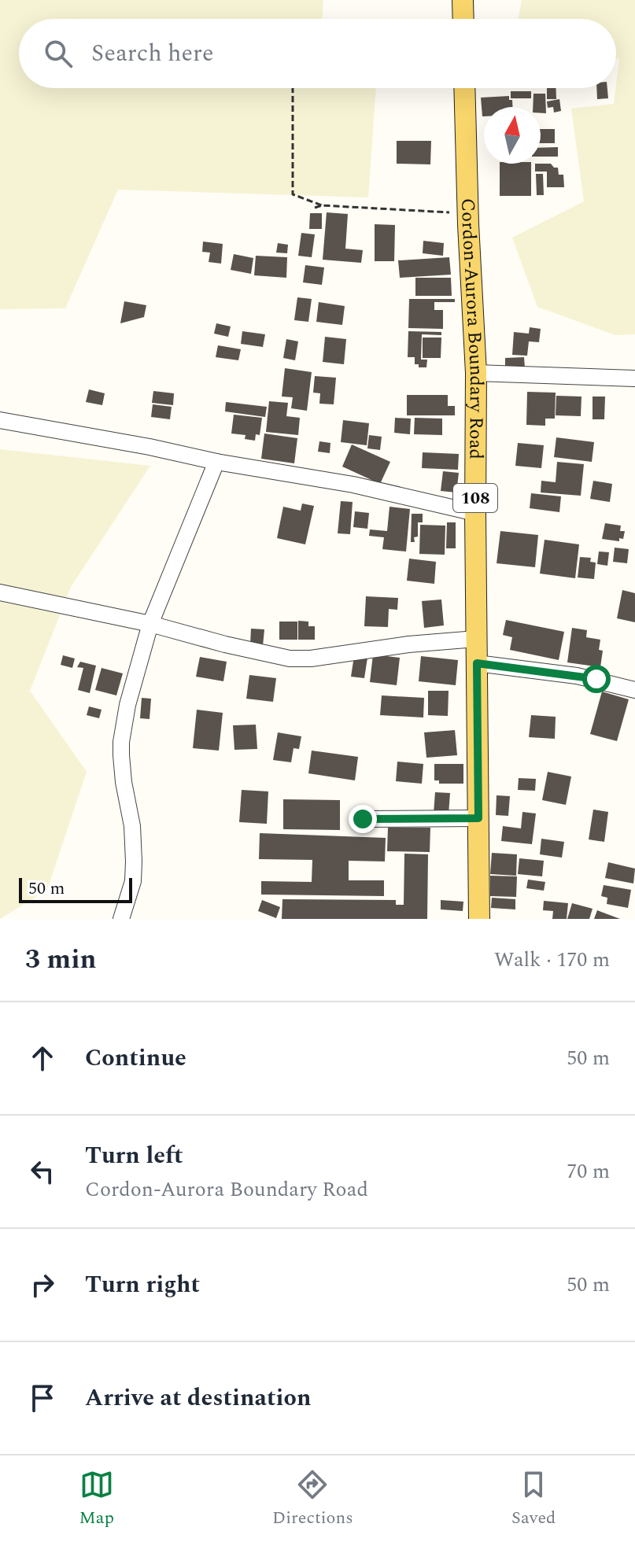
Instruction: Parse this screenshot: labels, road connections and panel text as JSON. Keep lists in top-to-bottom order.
{
  "streets": {
    "main road": ["Cordon-Aurora Boundary Road", "108"]
  },
  "scale_bar": "50 m",
  "north": "top",
  "page": {
    "search": "Search here",
    "scale": "50 m",
    "heading": ["3 min", "Walk · 170 m"],
    "list": [
      ["Continue", "50 m"],
      ["Turn left", "Cordon-Aurora Boundary Road", "70 m"],
      ["Turn right", "50 m"],
      "Arrive at destination"
    ],
    "nav": ["Map", "Directions", "Saved"]
  }
}
